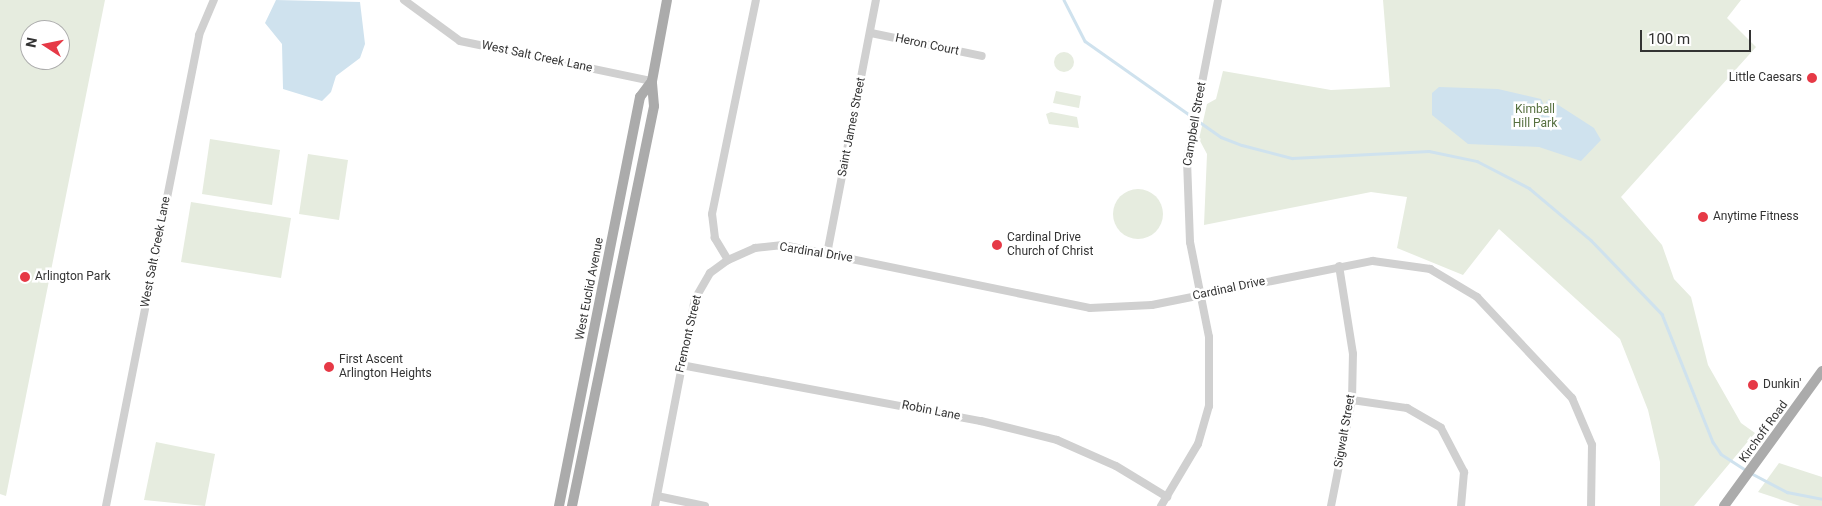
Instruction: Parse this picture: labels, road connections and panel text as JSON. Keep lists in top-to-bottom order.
{
  "streets": {
    "main road": ["West Euclid Avenue", "Kirchoff Road"],
    "street": [
      "Heron Court",
      "West Salt Creek Lane",
      "Campbell Street",
      "Saint James Street",
      "Cardinal Drive",
      "Fremont Street",
      "Robin Lane",
      "Sigwalt Street"
    ]
  },
  "crossings": [
    ["Heron Court", "Saint James Street"],
    ["West Salt Creek Lane", "West Euclid Avenue"],
    ["Campbell Street", "Cardinal Drive"],
    ["Campbell Street", "Robin Lane"],
    ["Saint James Street", "Cardinal Drive"],
    ["Cardinal Drive", "Fremont Street"],
    ["Cardinal Drive", "Sigwalt Street"],
    ["Fremont Street", "Robin Lane"]
  ],
  "parks": ["Kimball Hill Park"],
  "places": [
    "Little Caesars",
    "Anytime Fitness",
    "Cardinal Drive Church of Christ",
    "Arlington Park",
    "First Ascent Arlington Heights",
    "Dunkin'"
  ],
  "scale_bar": "100 m",
  "north": "left"
}
